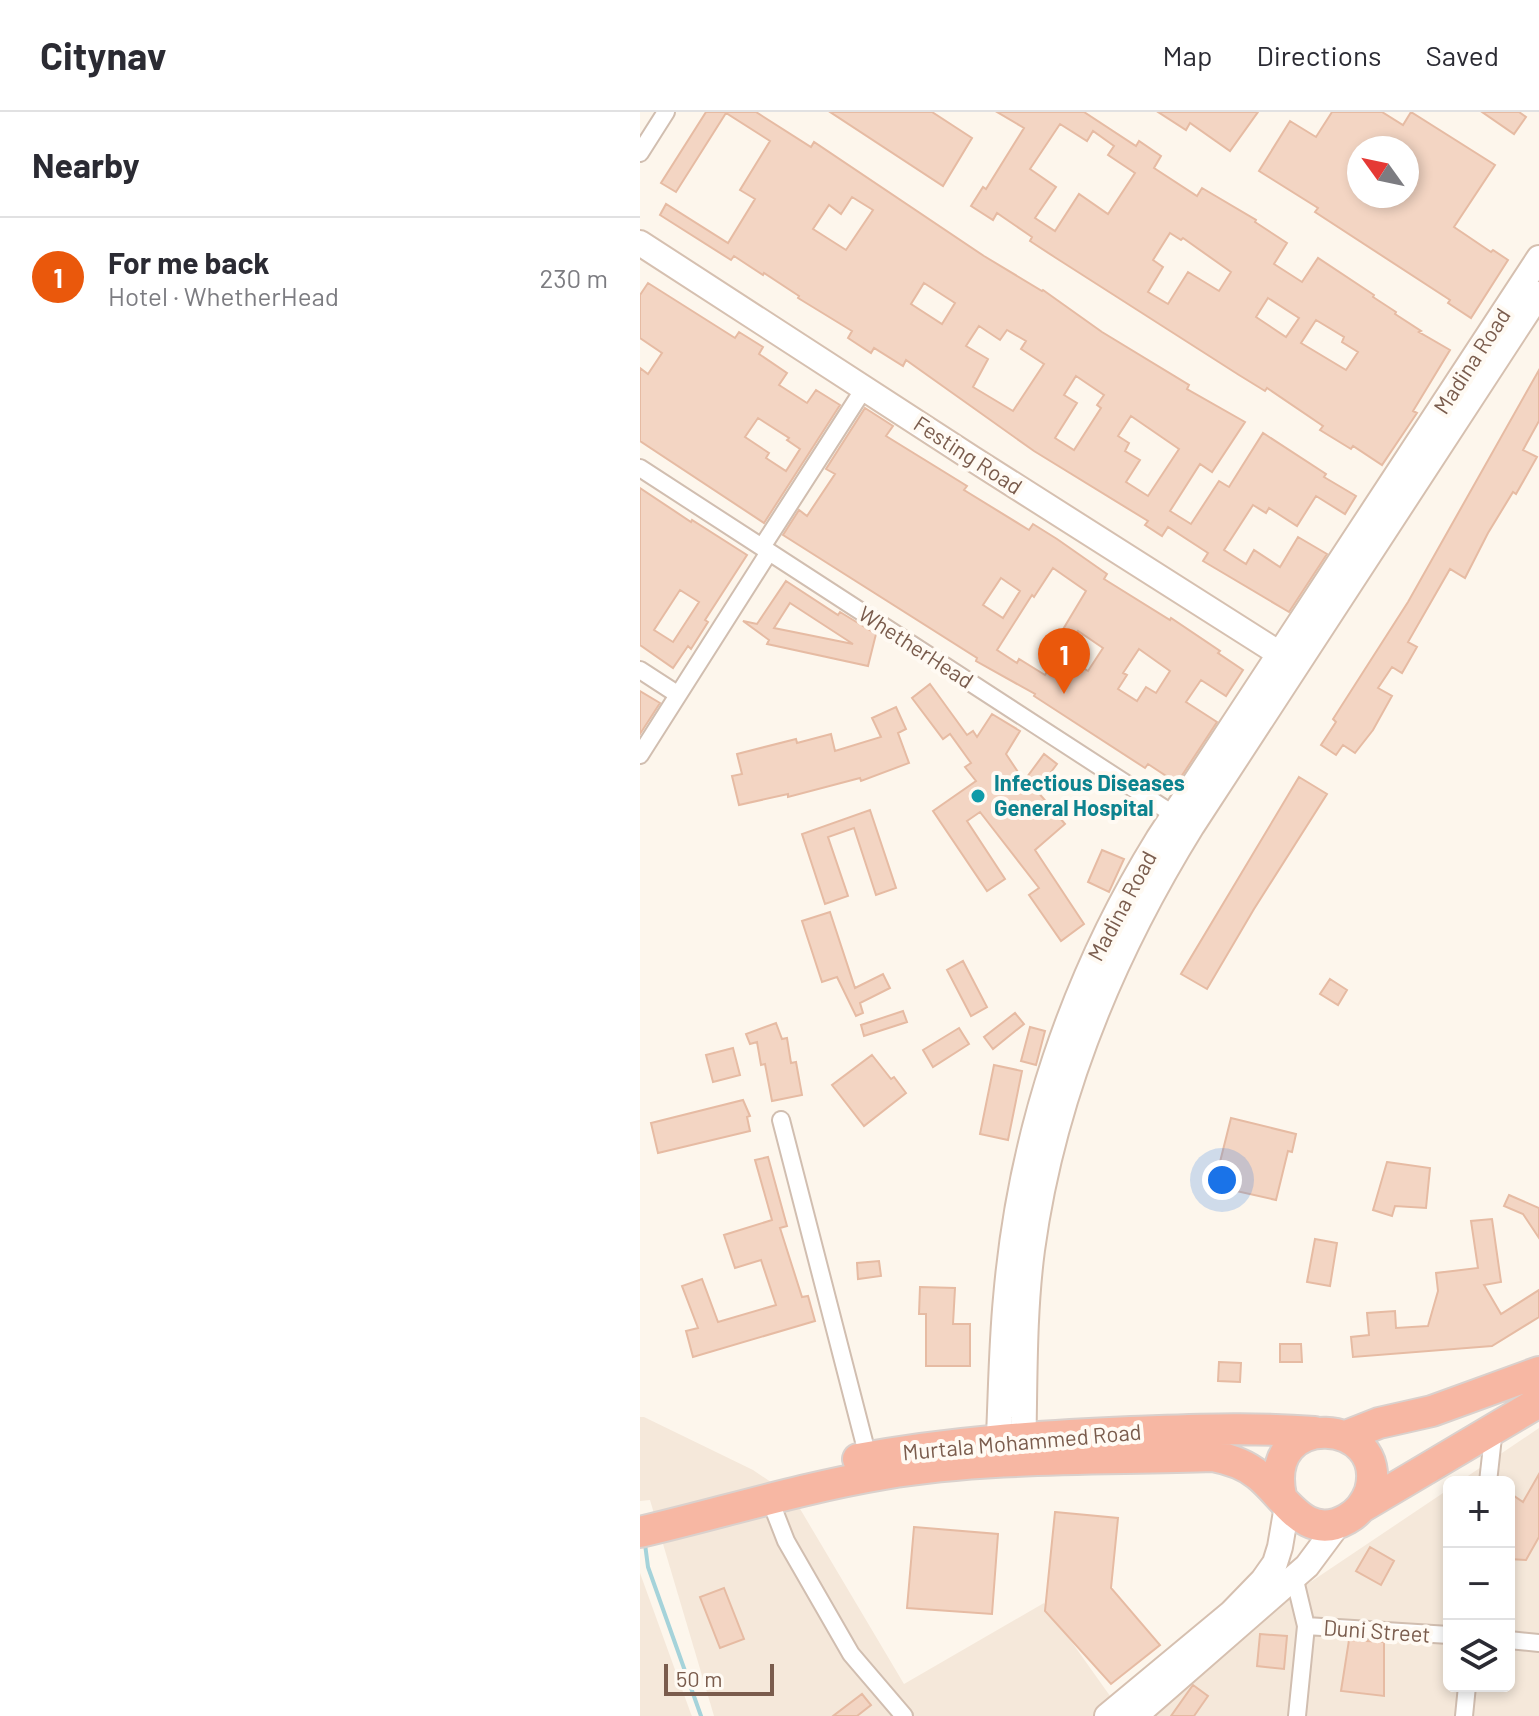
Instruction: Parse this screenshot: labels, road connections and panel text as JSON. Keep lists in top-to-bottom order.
{
  "streets": {
    "highway": ["Murtala Mohammed Road"],
    "main road": ["Madina Road", "Festing Road"],
    "street": ["WhetherHead", "Duni Street"]
  },
  "crossings": [
    ["Madina Road", "Festing Road"],
    ["Madina Road", "WhetherHead"],
    ["Madina Road", "Murtala Mohammed Road"]
  ],
  "places": ["Infectious Diseases General Hospital"],
  "scale_bar": "50 m",
  "north": "top left",
  "page": {
    "header": "Citynav",
    "nav": ["Map", "Directions", "Saved"],
    "heading": "Nearby",
    "list": [
      {
        "mark": "1",
        "name": "For me back",
        "note": "Hotel · WhetherHead",
        "value": "230 m"
      }
    ],
    "pins": "1",
    "map_buttons": ["+", "−"],
    "scale": "50 m"
  }
}
